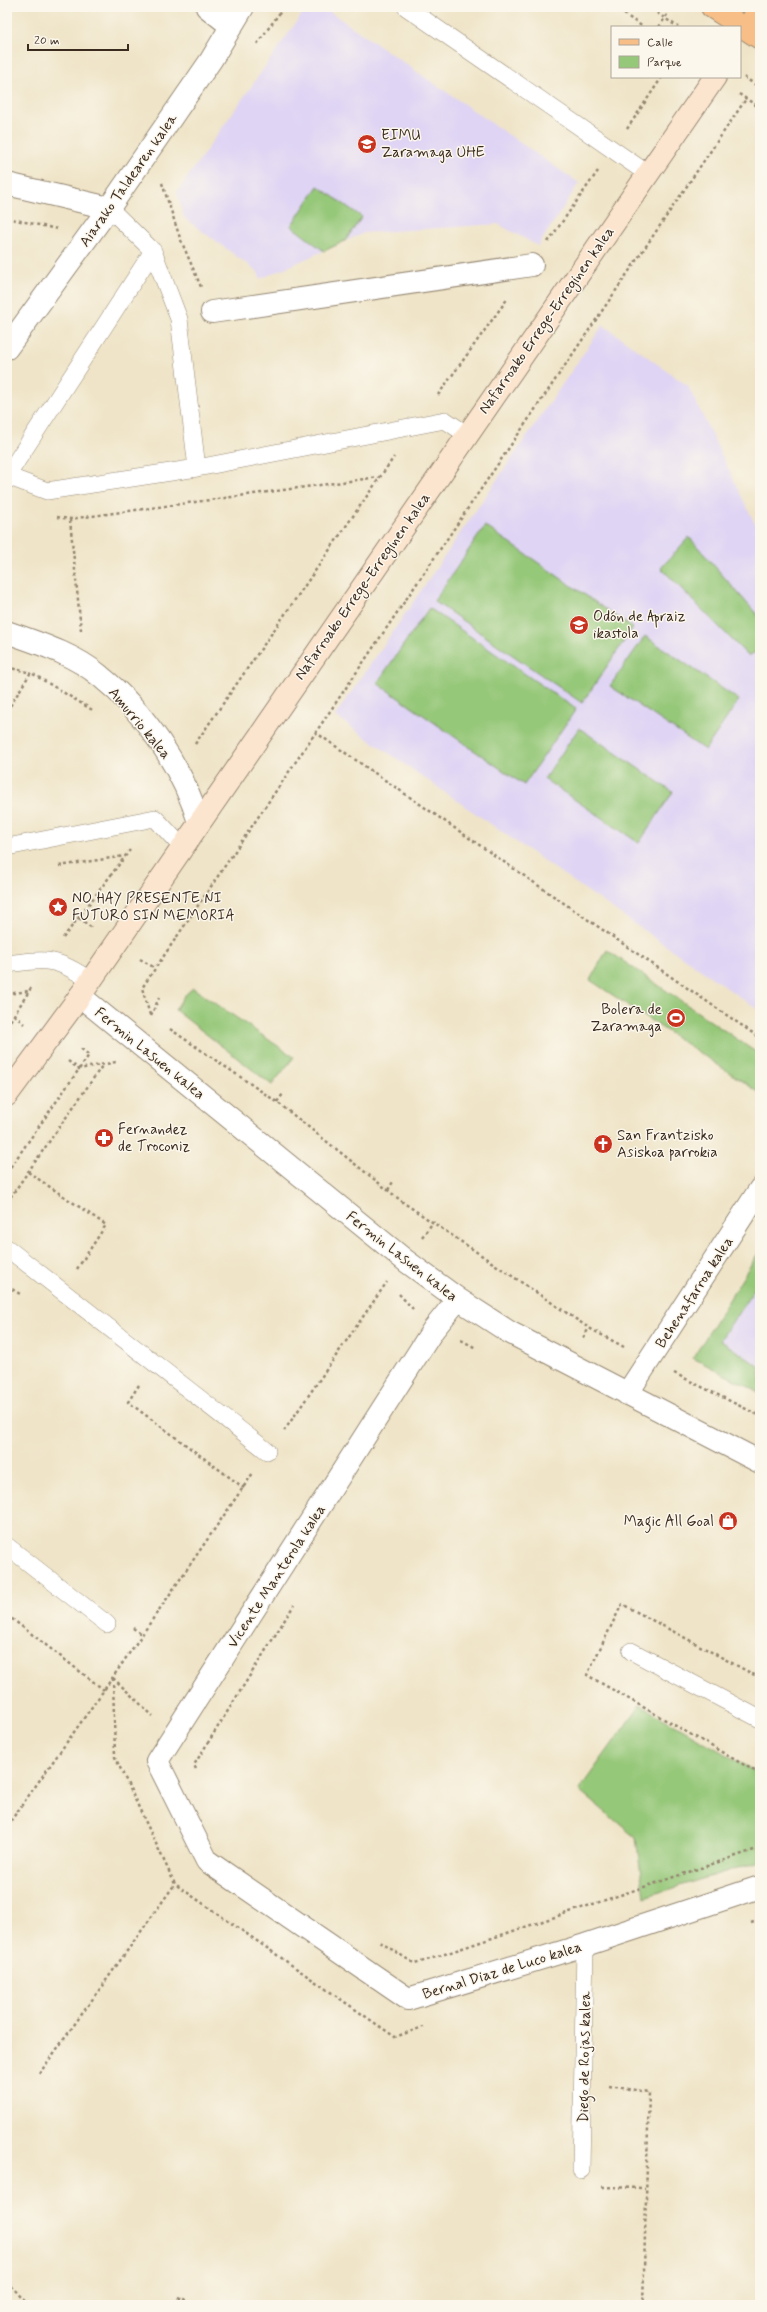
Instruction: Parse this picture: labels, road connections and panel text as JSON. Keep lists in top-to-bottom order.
{
  "streets": {
    "street": [
      "Aiarako Taldearen kalea",
      "Nafarroako Errege-Erreginen kalea",
      "Amurrio kalea",
      "Fermin Lasuen kalea",
      "Behenafarroa kalea",
      "Vicente Manterola kalea",
      "Bernal Diaz de Luco kalea"
    ],
    "lane": ["Diego de Rojas kalea"]
  },
  "crossings": [
    ["Nafarroako Errege-Erreginen kalea", "Amurrio kalea"],
    ["Nafarroako Errege-Erreginen kalea", "Fermin Lasuen kalea"],
    ["Fermin Lasuen kalea", "Behenafarroa kalea"],
    ["Fermin Lasuen kalea", "Vicente Manterola kalea"],
    ["Vicente Manterola kalea", "Bernal Diaz de Luco kalea"],
    ["Bernal Diaz de Luco kalea", "Diego de Rojas kalea"]
  ],
  "places": {
    "school or university": ["EIMU Zaramaga UHE", "Odón de Apraiz ikastola"],
    "place": ["NO HAY PRESENTE NI FUTURO SIN MEMORIA"],
    "sports": ["Bolera de Zaramaga"],
    "pharmacy": ["Fernandez de Troconiz"],
    "church": ["San Frantzisko Asiskoa parrokia"],
    "shop": ["Magic All Goal"]
  },
  "legend": ["Calle", "Parque"],
  "scale_bar": "20 m"
}
